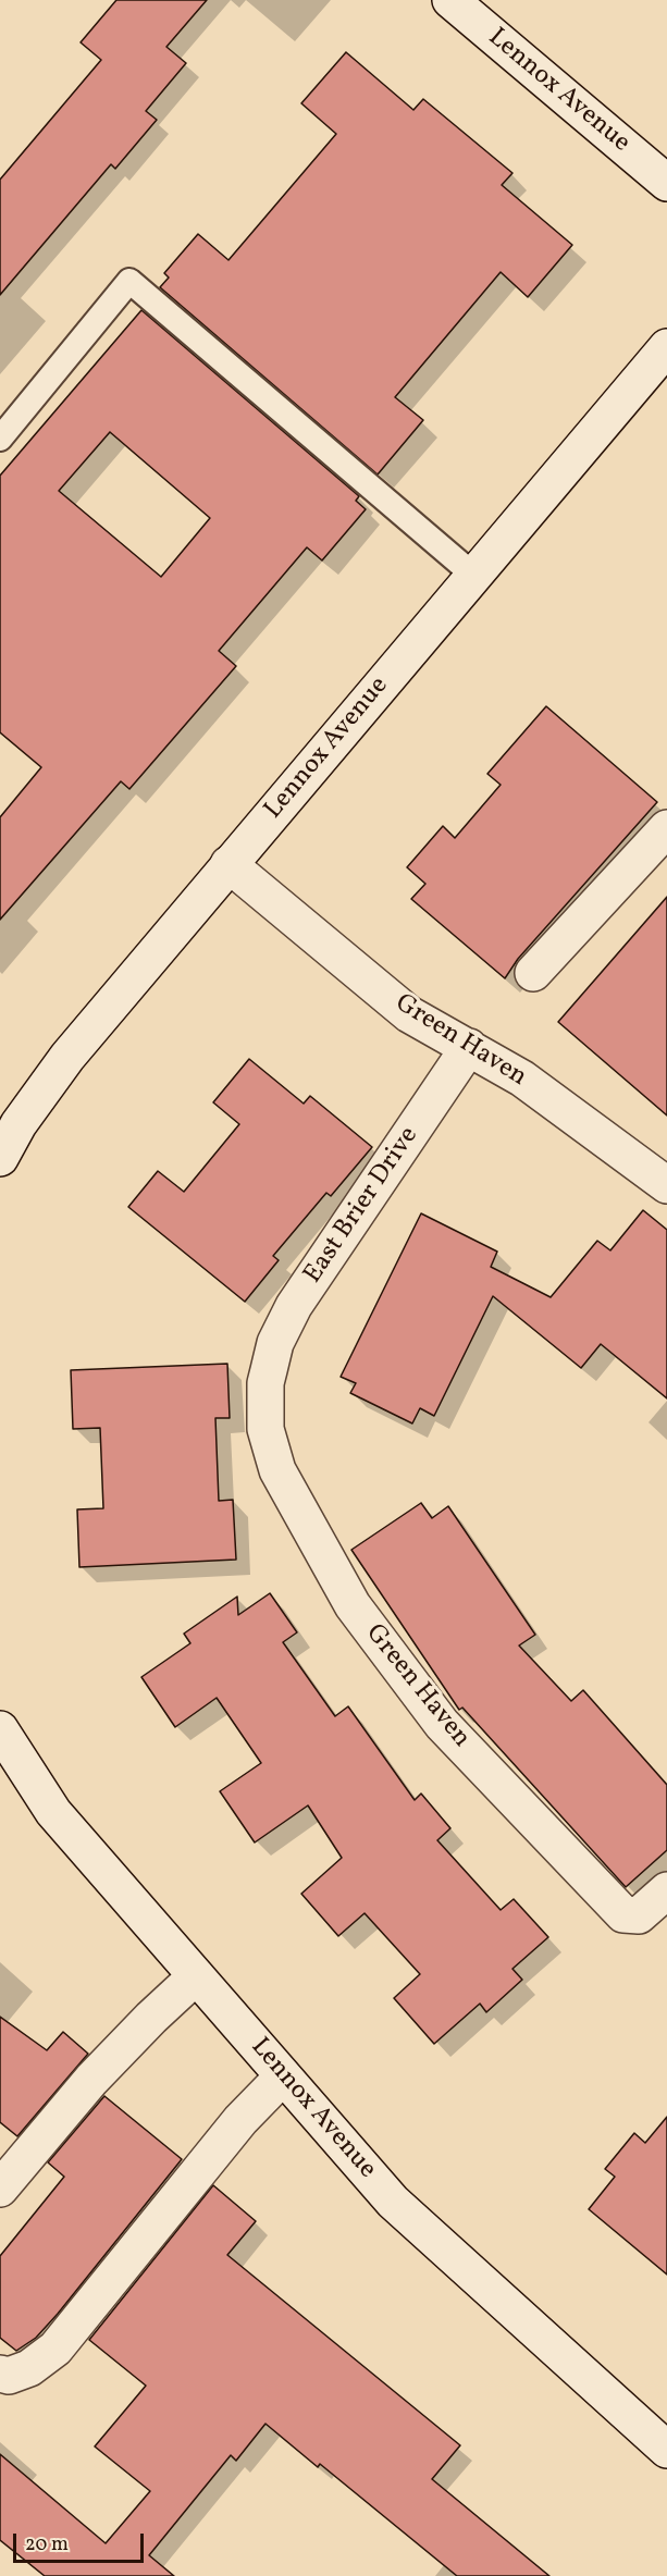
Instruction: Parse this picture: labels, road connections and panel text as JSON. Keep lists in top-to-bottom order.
{
  "streets": {
    "street": ["Lennox Avenue", "Green Haven", "East Brier Drive"]
  },
  "crossings": [
    ["Lennox Avenue", "Green Haven"],
    ["Green Haven", "East Brier Drive"]
  ],
  "scale_bar": "20 m"
}
